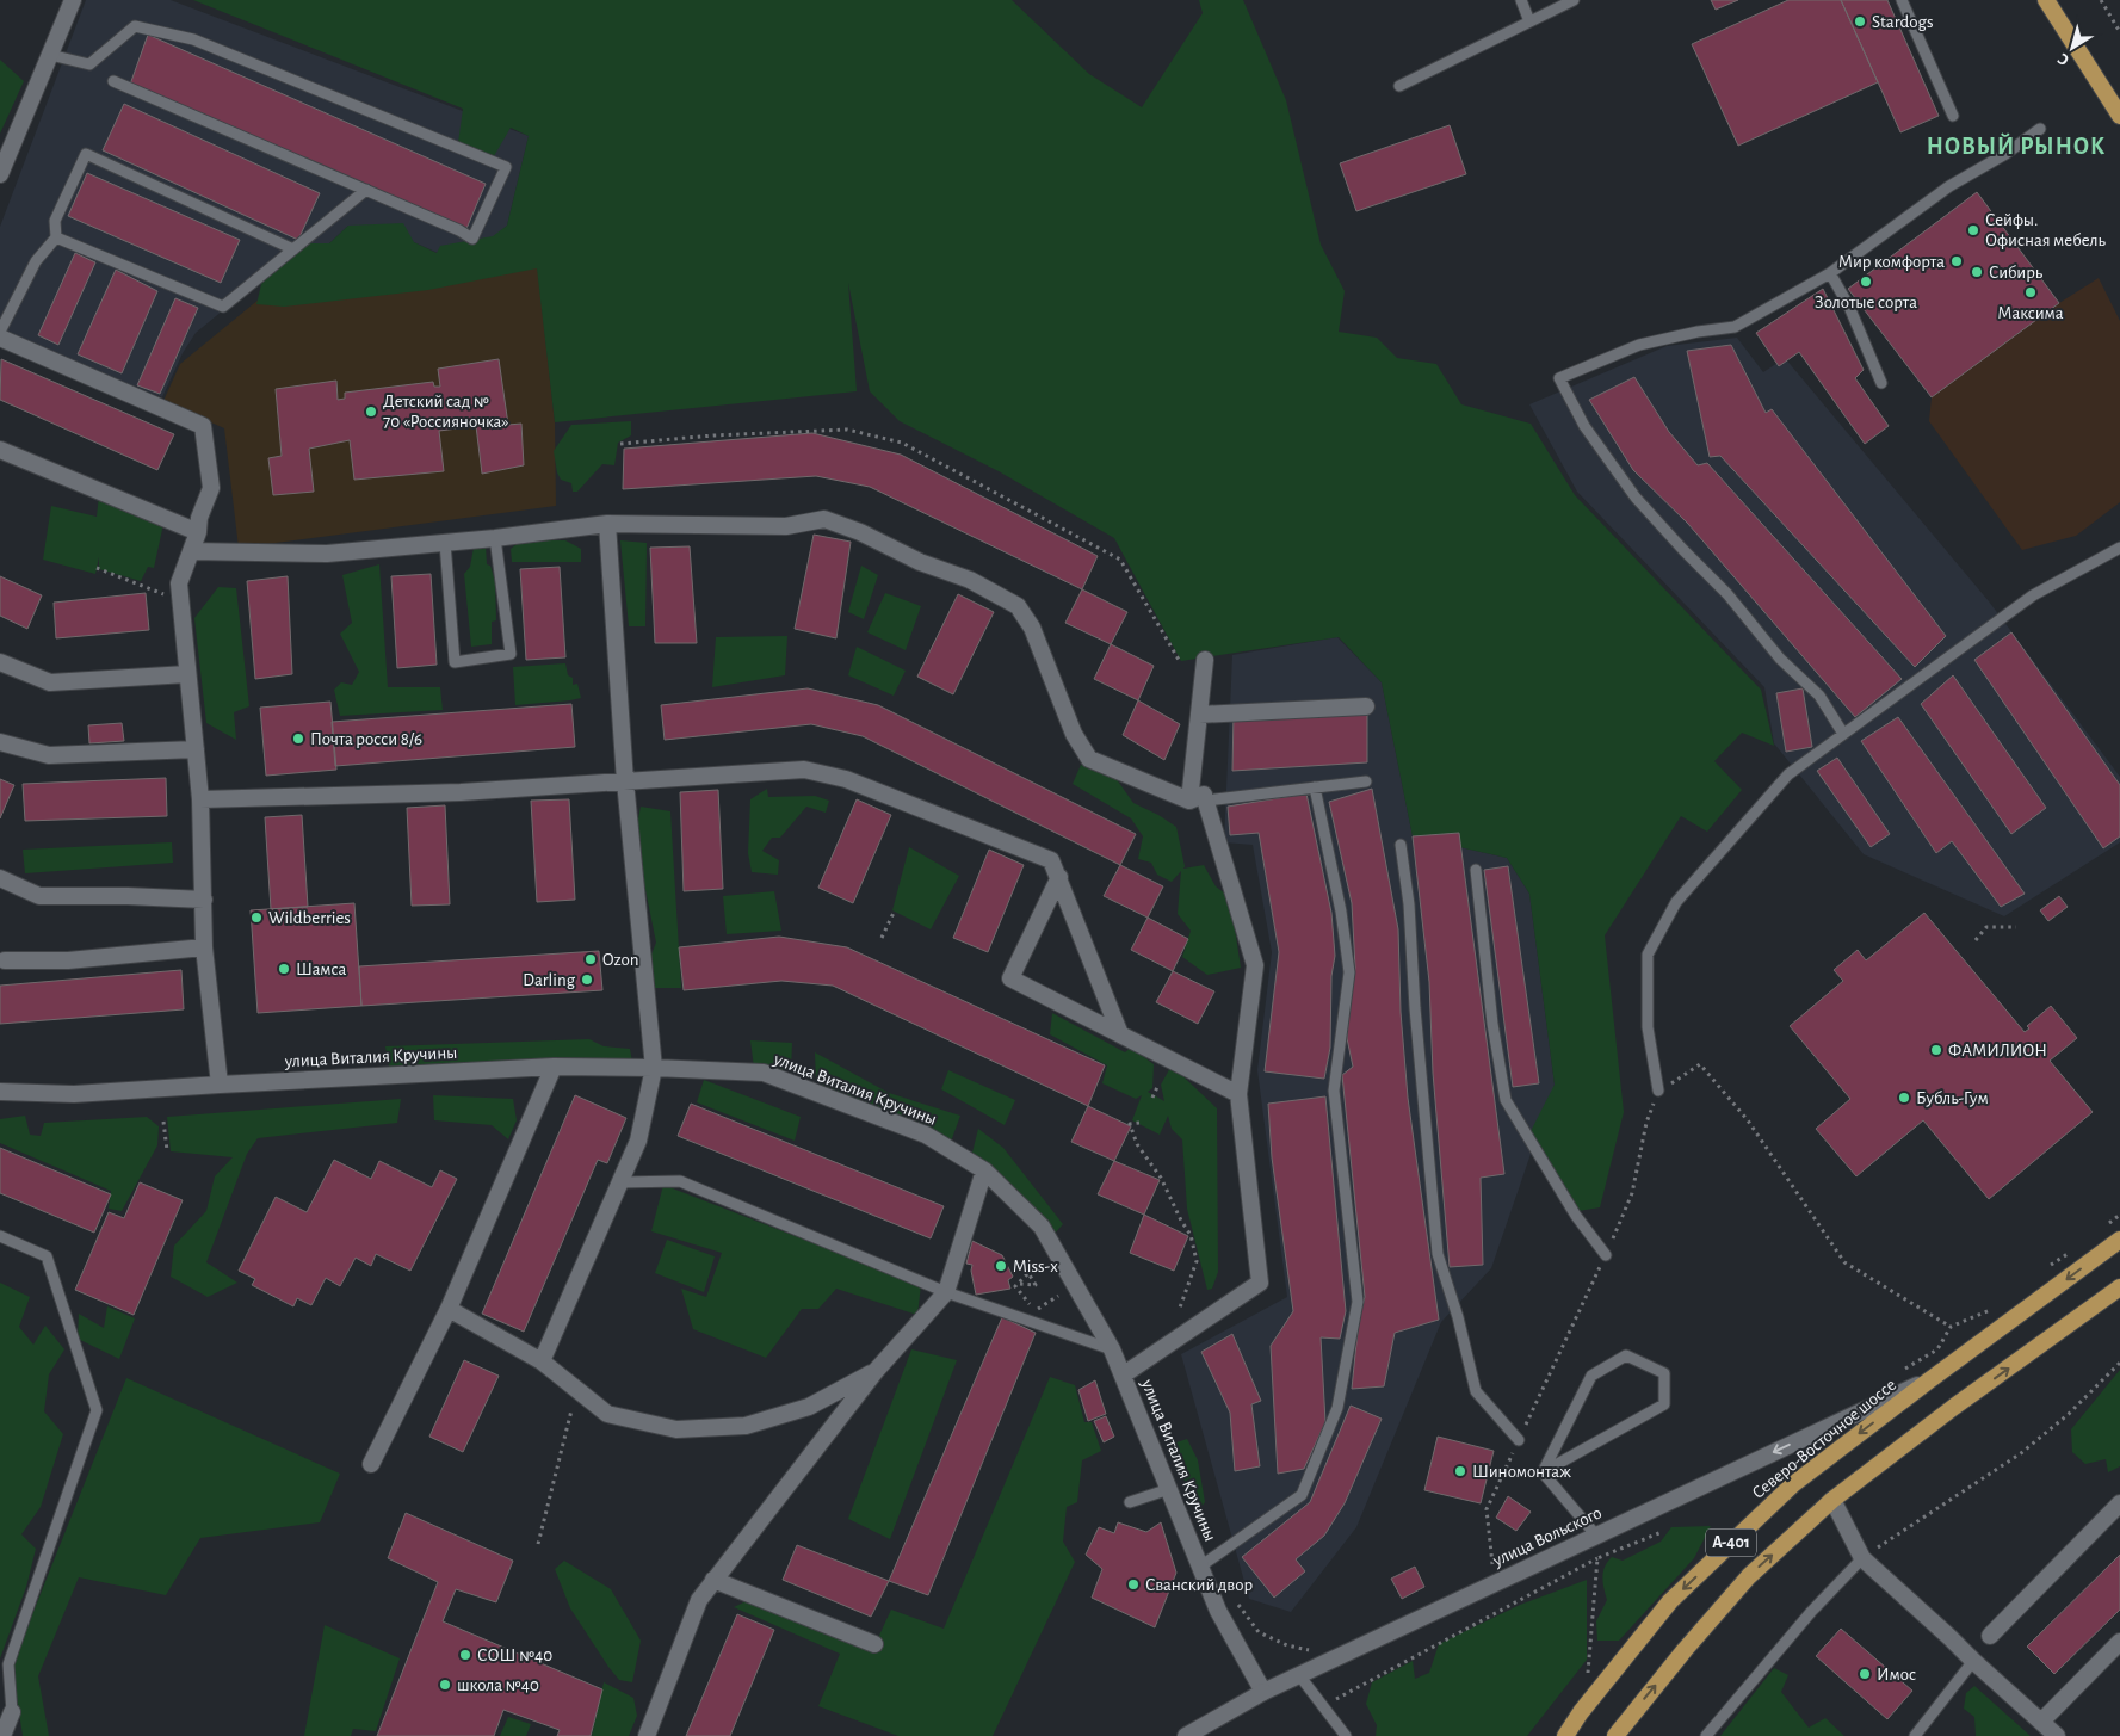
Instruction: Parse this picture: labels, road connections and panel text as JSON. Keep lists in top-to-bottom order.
{
  "streets": {
    "main road": ["Северо-Восточное шоссе", "А-401"],
    "street": ["улица Виталия Кручины", "улица Вольского"]
  },
  "crossings": [
    ["улица Виталия Кручины", "улица Вольского"],
    ["Северо-Восточное шоссе", "улица Вольского"]
  ],
  "one_way": ["улица Вольского"],
  "districts": ["НОВЫЙ РЫНОК"],
  "places": [
    "Stardogs",
    "Сейфы. Офисная мебель",
    "Мир комфорта",
    "Сибирь",
    "Золотые сорта",
    "Максима",
    "Детский сад № 70 «Россияночка»",
    "Почта росси 8/6",
    "Wildberries",
    "Ozon",
    "Шамса",
    "Darling",
    "ФАМИЛИОН",
    "Бубль-Гум",
    "Miss-x",
    "Шиномонтаж",
    "Сванский двор",
    "СОШ №40",
    "Имос",
    "школа №40"
  ],
  "north": "bottom left"
}
